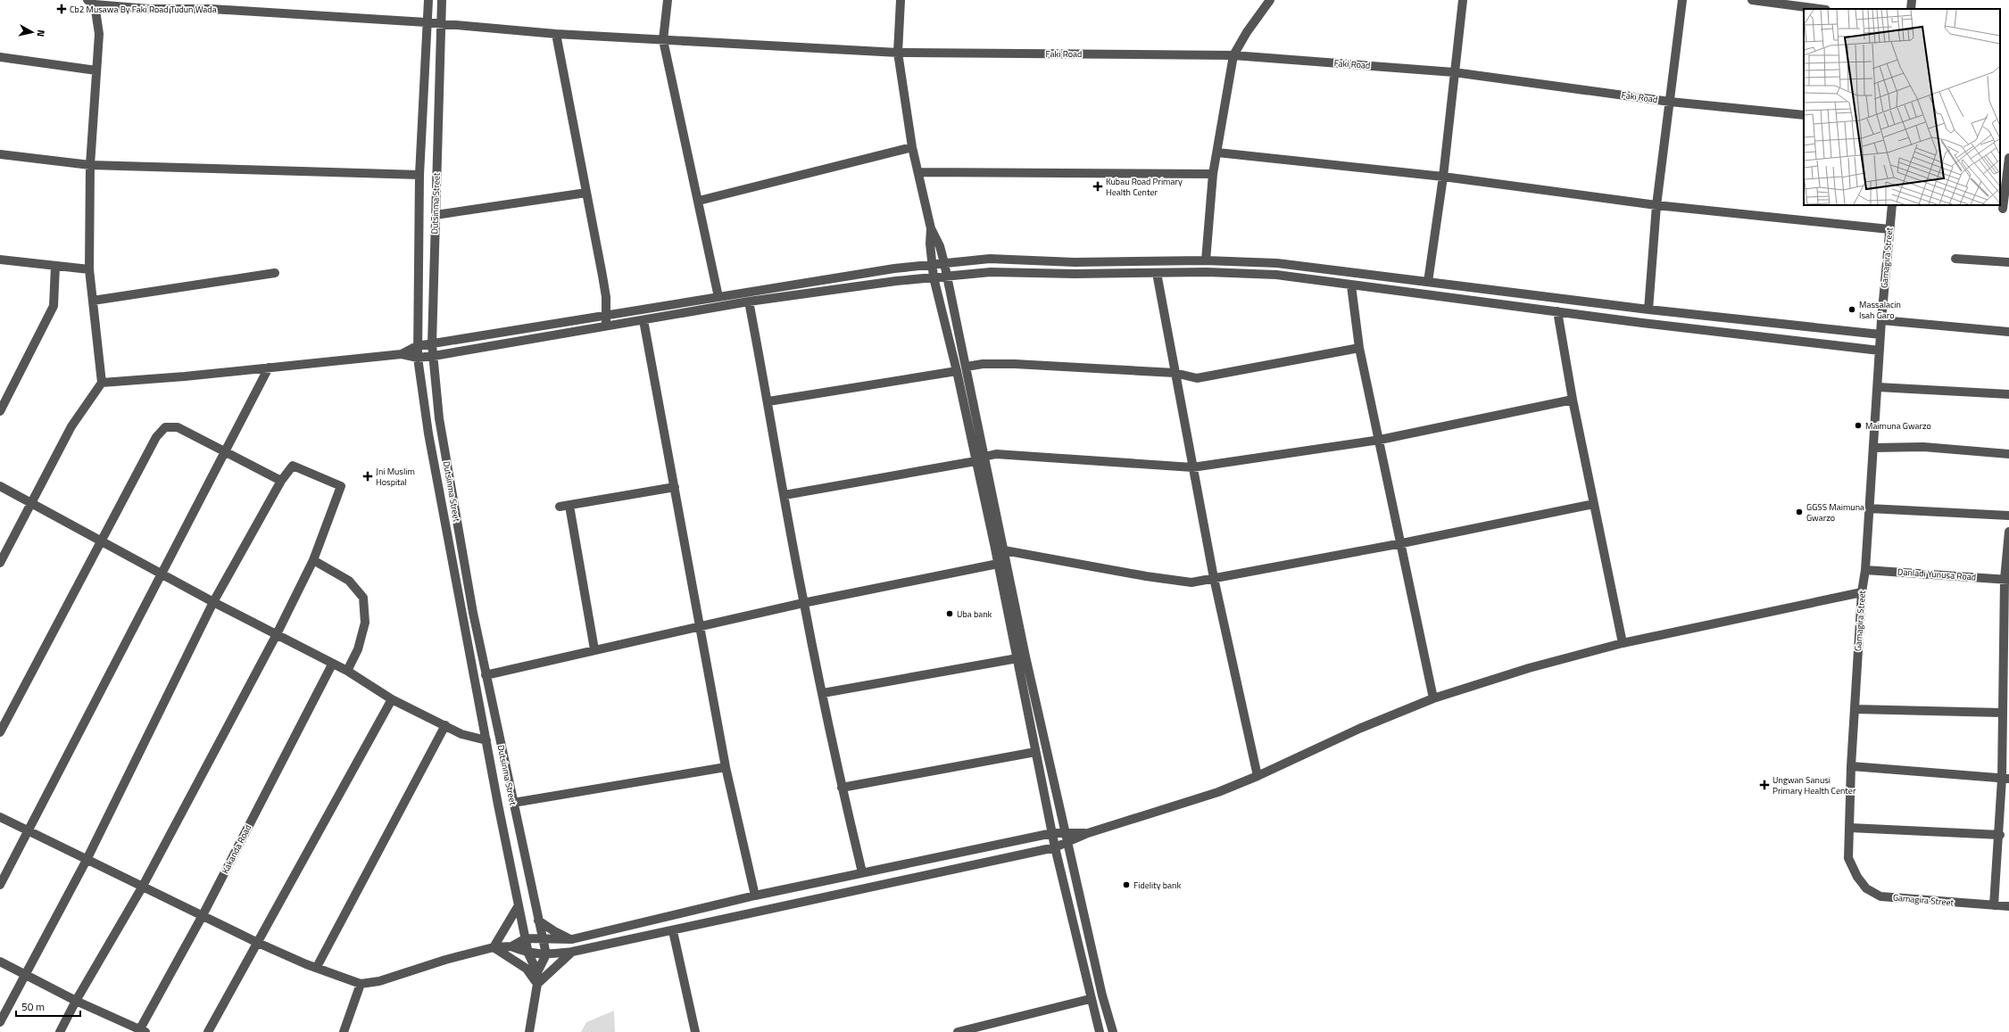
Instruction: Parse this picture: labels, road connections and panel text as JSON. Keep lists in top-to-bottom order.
{
  "streets": {
    "street": [
      "Faki Road",
      "Dutsinma Street",
      "Gamagira Street",
      "Danladi Yunusa Road",
      "Kakanda Road"
    ]
  },
  "crossings": [
    ["Faki Road", "Dutsinma Street"],
    ["Gamagira Street", "Danladi Yunusa Road"]
  ],
  "places": {
    "health": [
      "Cb2 Musawa By Faki Road Tudun Wada",
      "Kubau Road Primary Health Center",
      "Jni Muslim Hospital",
      "Ungwan Sanusi Primary Health Center"
    ],
    "other": [
      "Massalacin Isah Garo",
      "Maimuna Gwarzo",
      "GGSS Maimuna Gwarzo",
      "Uba bank",
      "Fidelity bank"
    ]
  },
  "scale_bar": "50 m",
  "north": "right"
}
